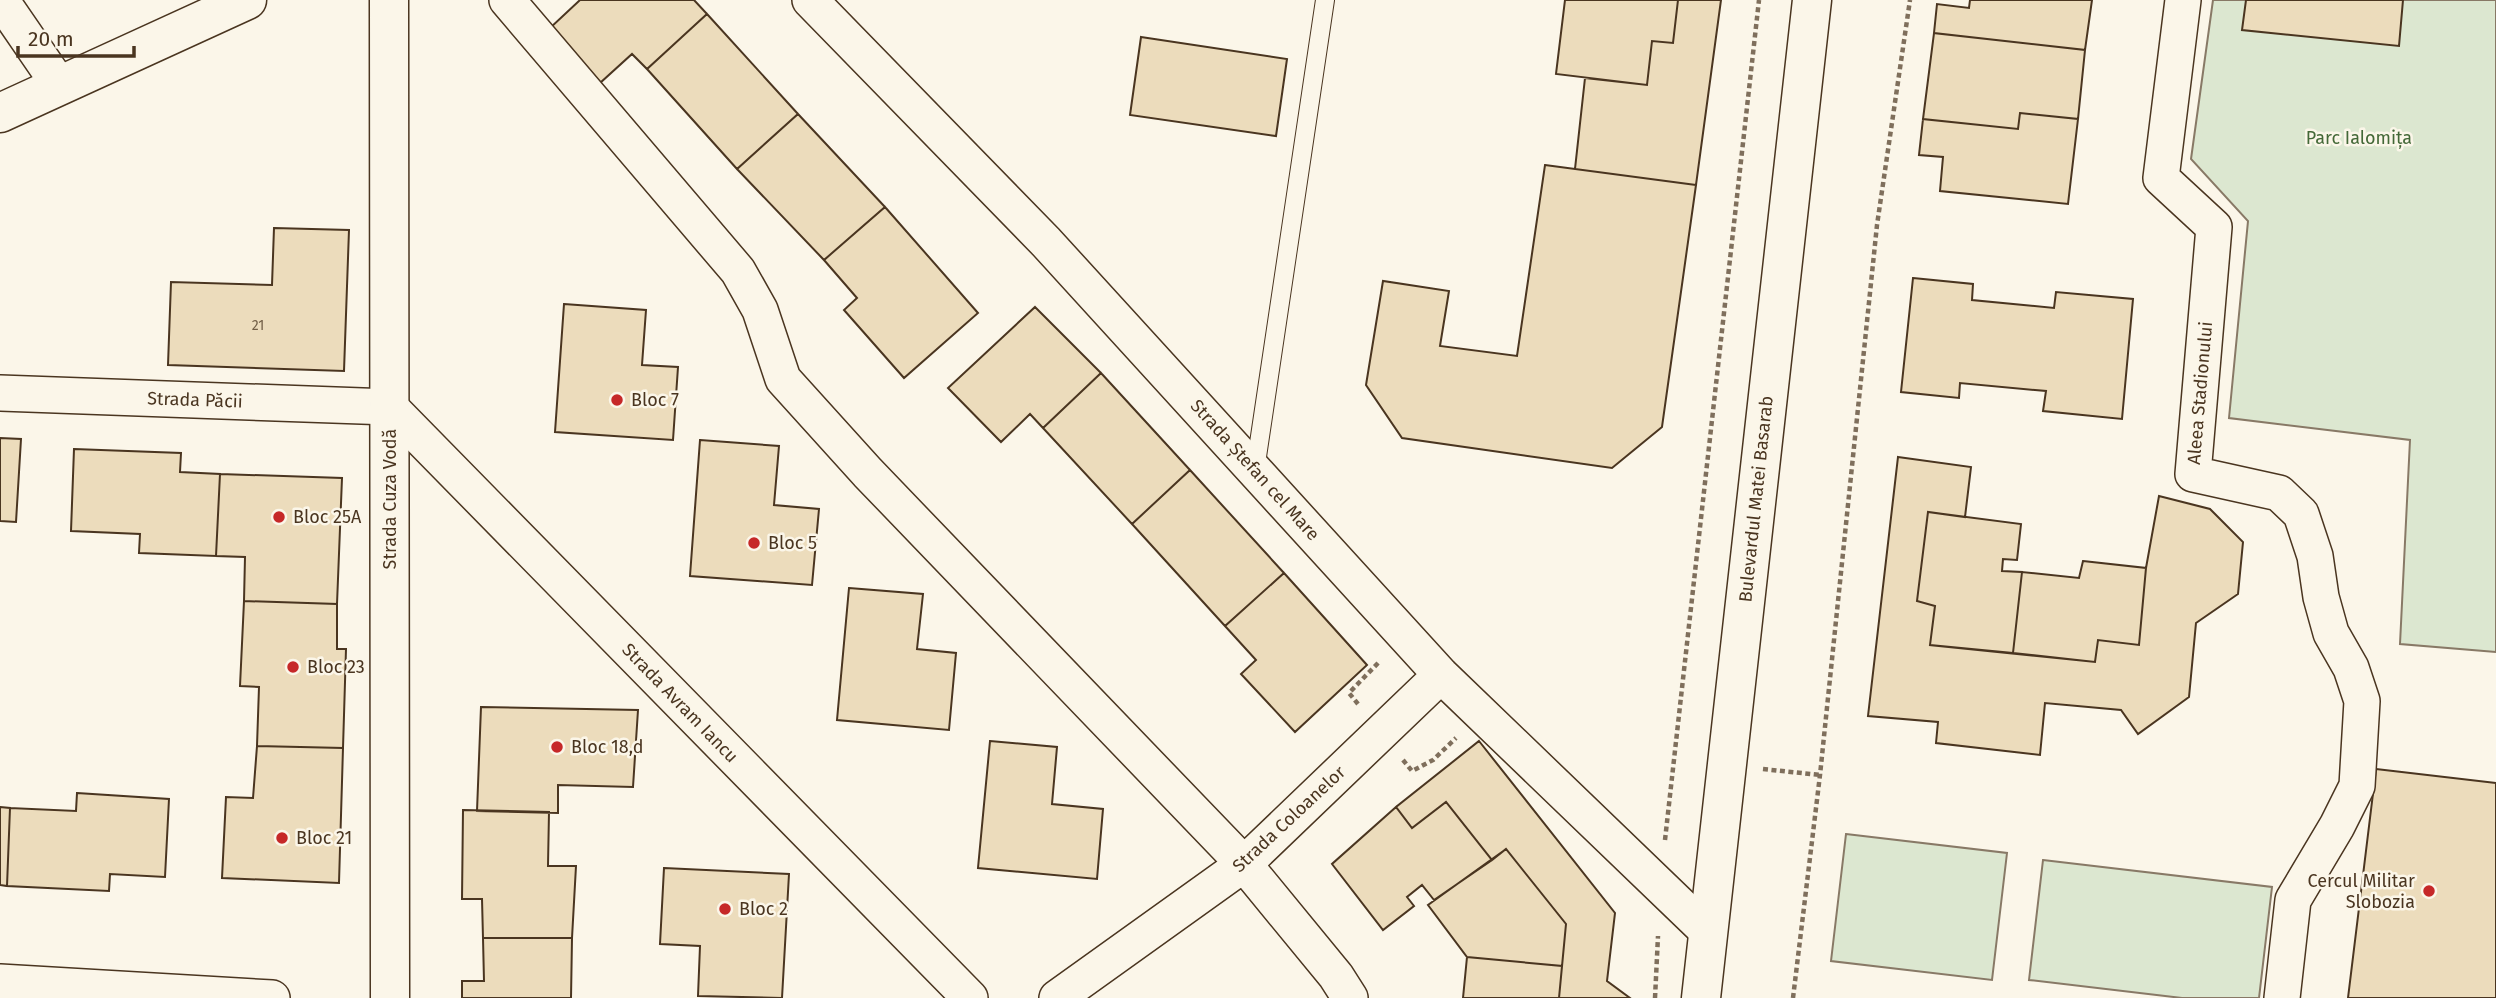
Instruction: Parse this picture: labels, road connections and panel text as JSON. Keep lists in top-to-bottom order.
{
  "streets": {
    "street": [
      "Aleea Stadionului",
      "Strada Păcii",
      "Strada Ștefan cel Mare",
      "Strada Cuza Vodă",
      "Bulevardul Matei Basarab",
      "Strada Avram Iancu",
      "Strada Coloanelor"
    ]
  },
  "crossings": [
    ["Strada Păcii", "Strada Cuza Vodă"],
    ["Strada Păcii", "Strada Avram Iancu"],
    ["Strada Ștefan cel Mare", "Bulevardul Matei Basarab"],
    ["Strada Ștefan cel Mare", "Strada Coloanelor"],
    ["Strada Cuza Vodă", "Strada Avram Iancu"]
  ],
  "parks": ["Parc Ialomița"],
  "places": [
    "Bloc 7",
    "Bloc 25A",
    "Bloc 5",
    "Bloc 23",
    "Bloc 18,d",
    "Bloc 21",
    "Cercul Militar Slobozia",
    "Bloc 2"
  ],
  "house_numbers": ["21"],
  "scale_bar": "20 m"
}
